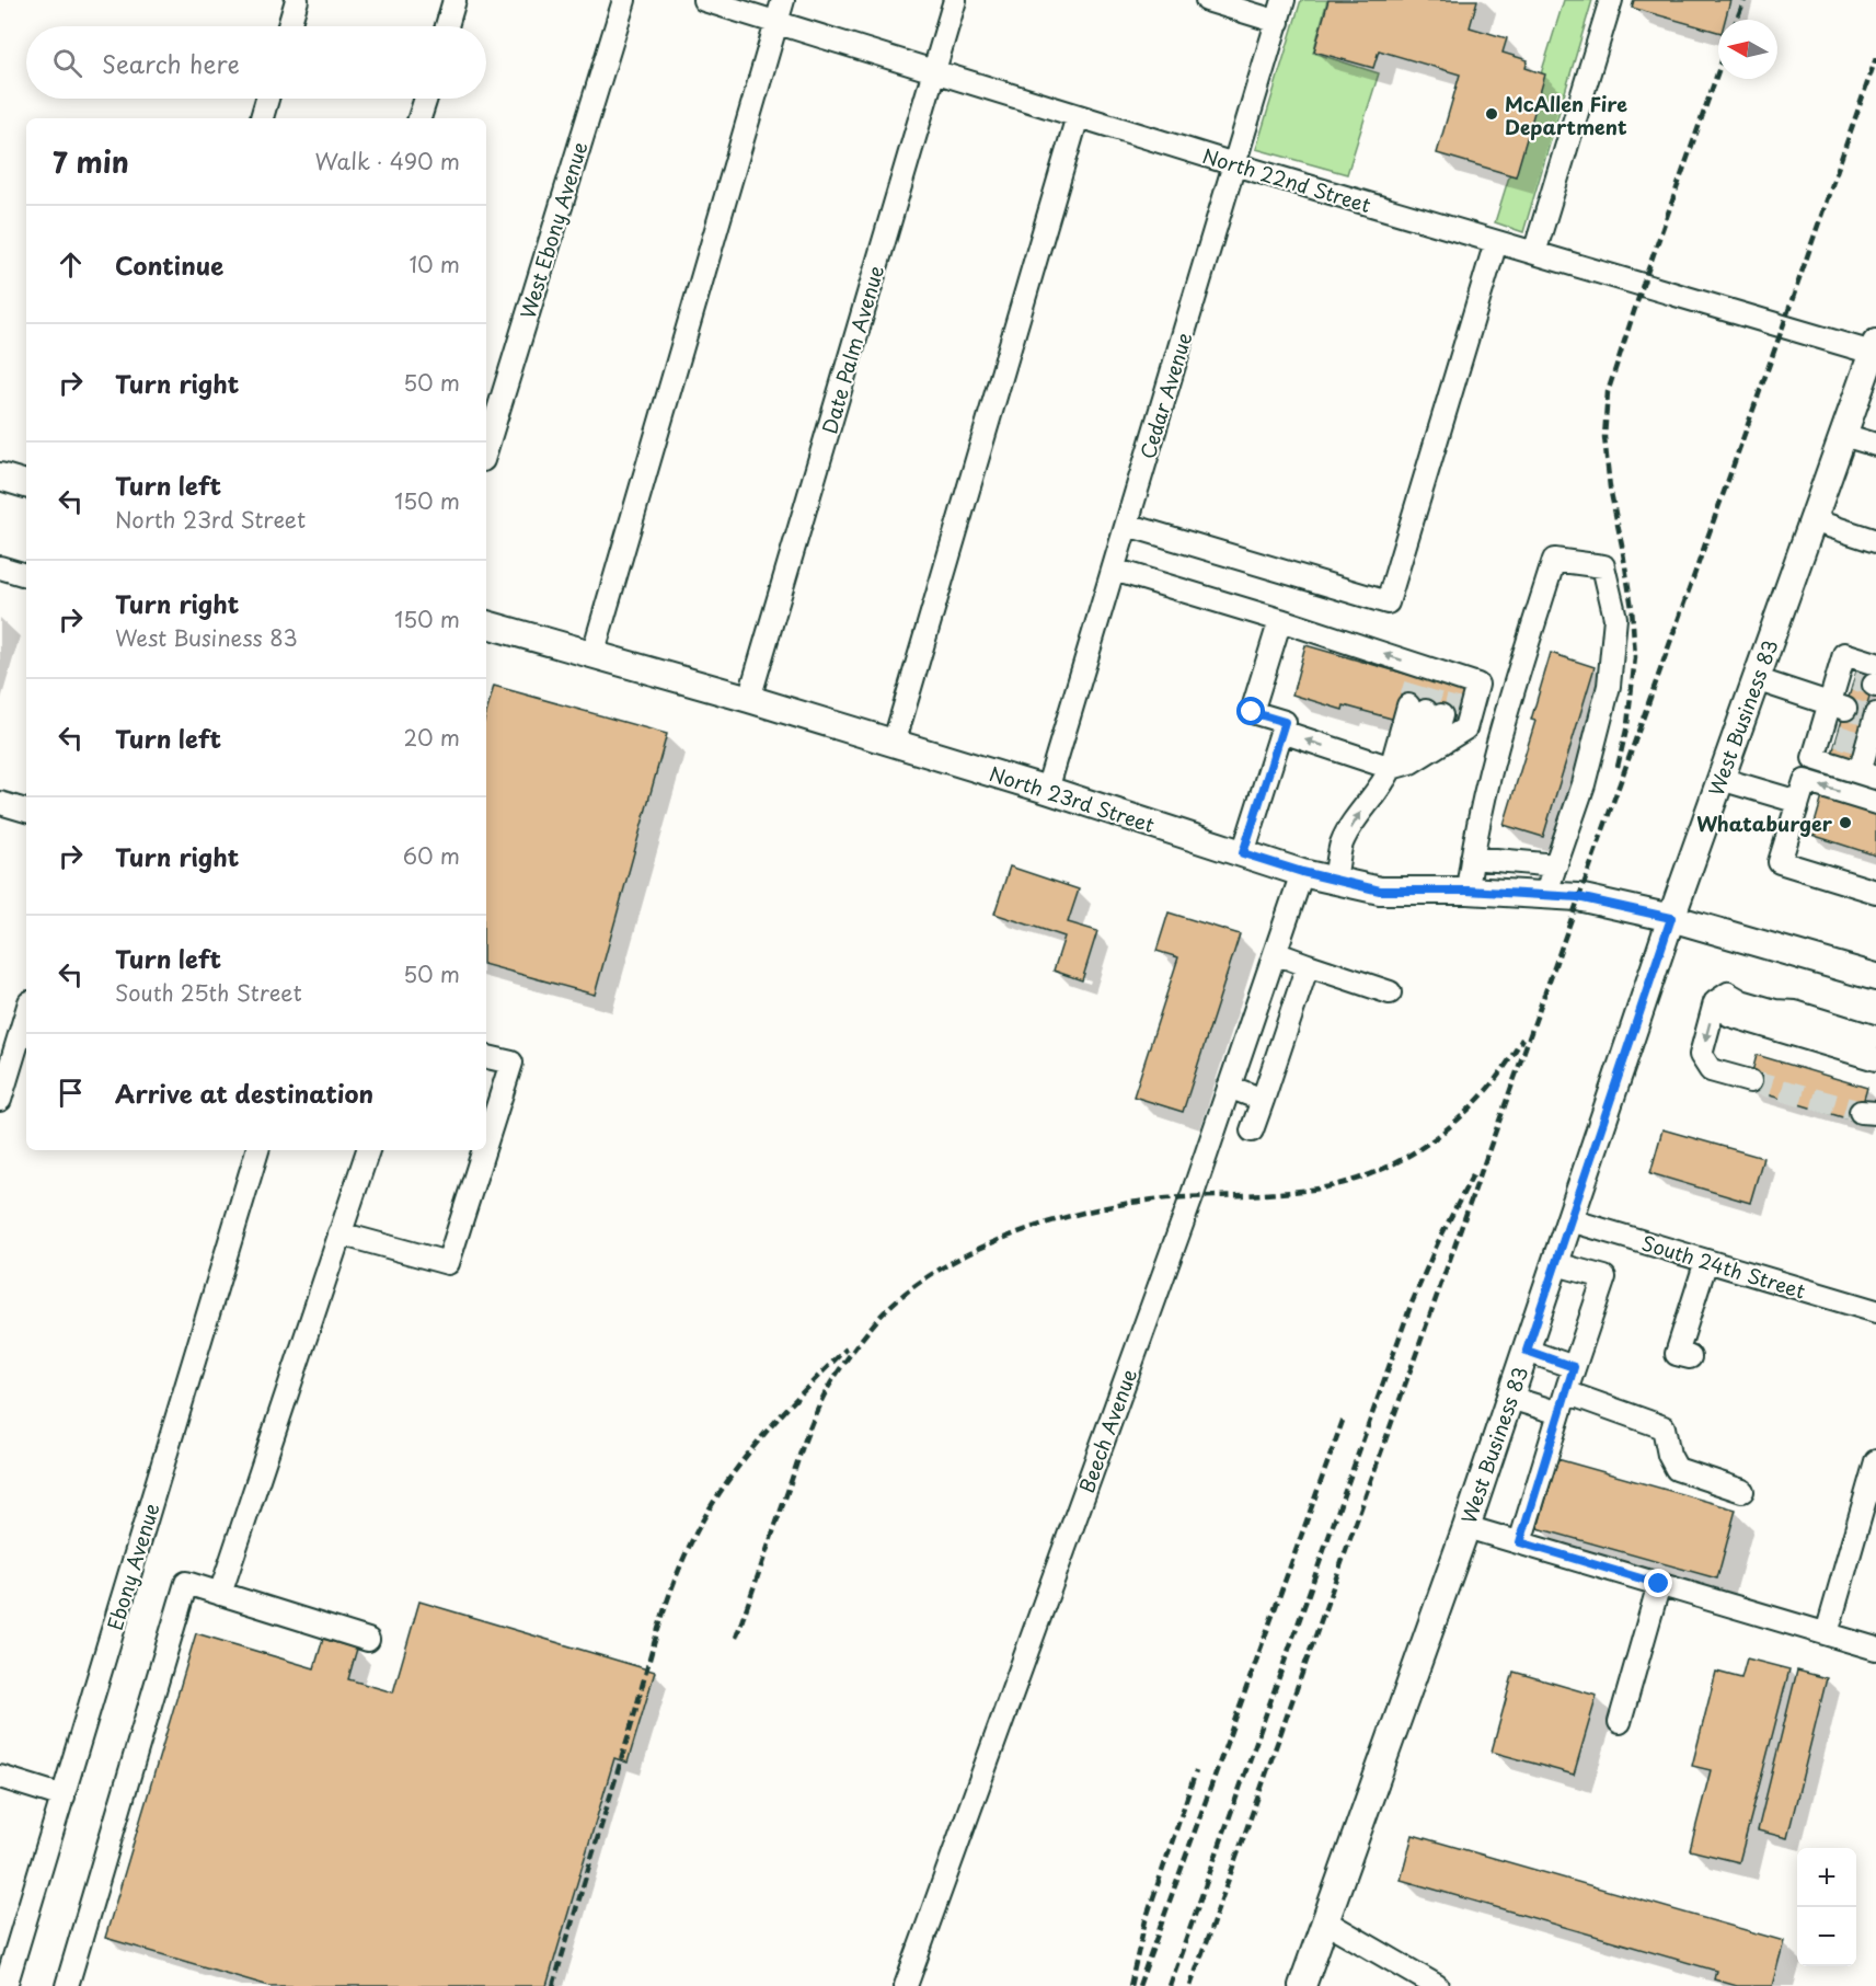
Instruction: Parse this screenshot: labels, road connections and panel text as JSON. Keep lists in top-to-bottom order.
{
  "streets": {
    "main road": ["West Business 83", "North 23rd Street"],
    "street": [
      "North 22nd Street",
      "West Ebony Avenue",
      "Date Palm Avenue",
      "Cedar Avenue",
      "South 24th Street",
      "Beech Avenue",
      "Ebony Avenue"
    ]
  },
  "crossings": [
    ["North 22nd Street", "Date Palm Avenue"],
    ["North 22nd Street", "Cedar Avenue"],
    ["North 22nd Street", "West Business 83"],
    ["Date Palm Avenue", "North 23rd Street"],
    ["Cedar Avenue", "North 23rd Street"],
    ["West Business 83", "North 23rd Street"],
    ["West Business 83", "South 24th Street"],
    ["North 23rd Street", "Beech Avenue"]
  ],
  "places": ["McAllen Fire Department", "Whataburger"],
  "north": "left",
  "page": {
    "search": "Search here",
    "heading": ["7 min", "Walk · 490 m"],
    "list": [
      ["Continue", "10 m"],
      ["Turn right", "50 m"],
      ["Turn left", "North 23rd Street", "150 m"],
      ["Turn right", "West Business 83", "150 m"],
      ["Turn left", "20 m"],
      ["Turn right", "60 m"],
      ["Turn left", "South 25th Street", "50 m"],
      "Arrive at destination"
    ],
    "map_buttons": ["+", "−"]
  }
}
